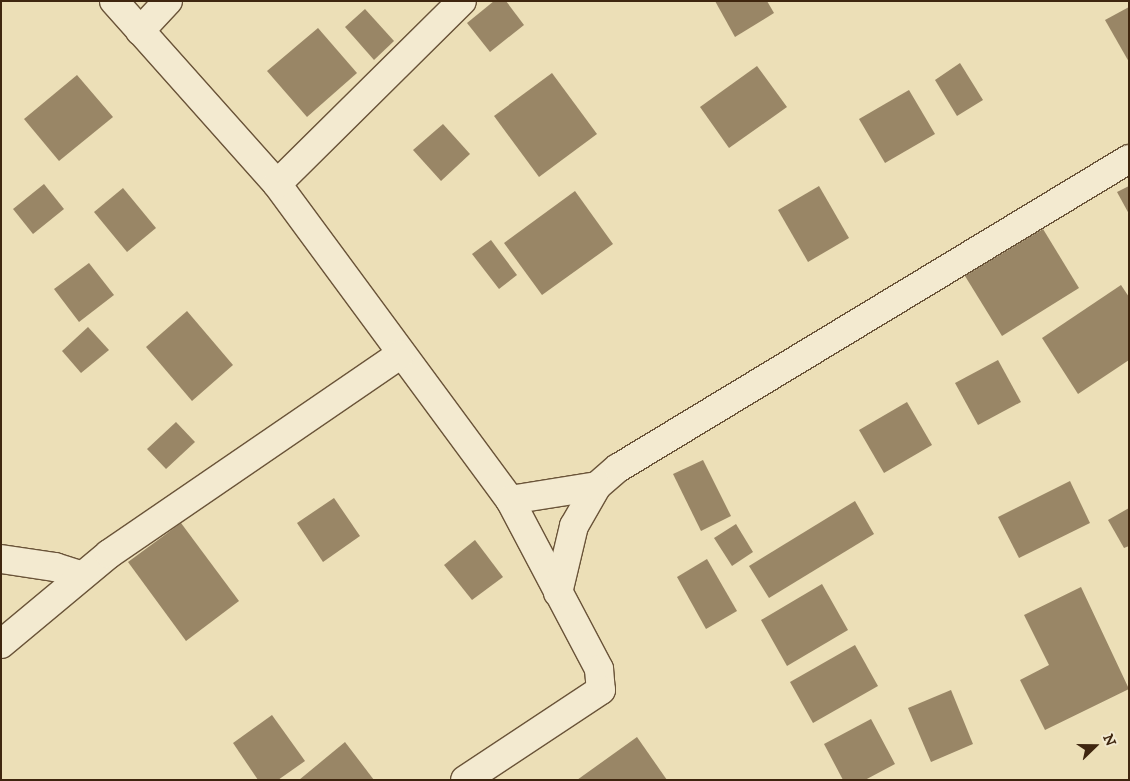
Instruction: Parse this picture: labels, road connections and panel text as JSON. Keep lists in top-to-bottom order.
{
  "north": "right"
}
